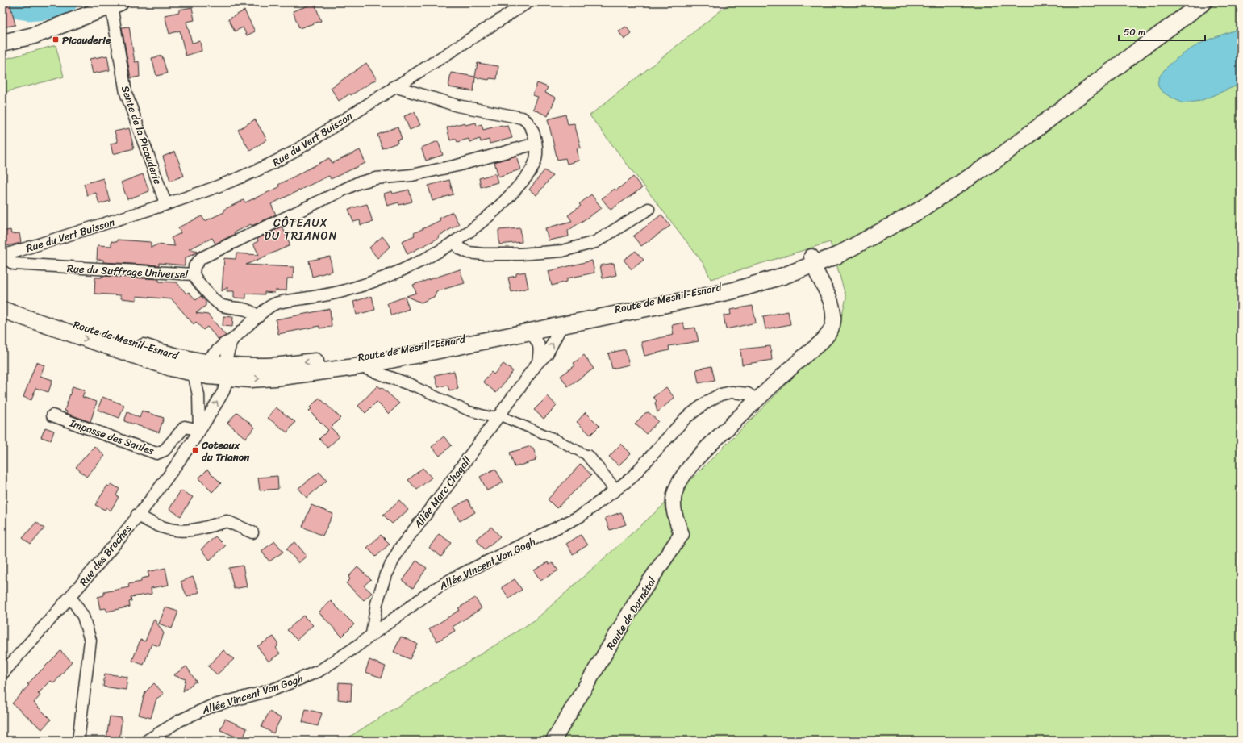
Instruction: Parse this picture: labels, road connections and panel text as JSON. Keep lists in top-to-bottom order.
{
  "streets": {
    "main road": ["Route de Mesnil-Esnard"],
    "street": [
      "Sente de la Picauderie",
      "Rue du Vert Buisson",
      "Rue du Suffrage Universel",
      "Impasse des Saules",
      "Allée Marc Chagall",
      "Rue des Broches",
      "Allée Vincent Van Gogh",
      "Route de Darnétal"
    ]
  },
  "crossings": [
    ["Sente de la Picauderie", "Rue du Vert Buisson"],
    ["Rue du Vert Buisson", "Rue du Suffrage Universel"],
    ["Route de Mesnil-Esnard", "Allée Marc Chagall"],
    ["Route de Mesnil-Esnard", "Rue des Broches"],
    ["Impasse des Saules", "Rue des Broches"],
    ["Allée Marc Chagall", "Allée Vincent Van Gogh"],
    ["Allée Vincent Van Gogh", "Route de Darnétal"]
  ],
  "districts": ["CÔTEAUX DU TRIANON"],
  "places": {
    "transit": ["Picauderie", "Coteaux du Trianon"]
  },
  "scale_bar": "50 m"
}
